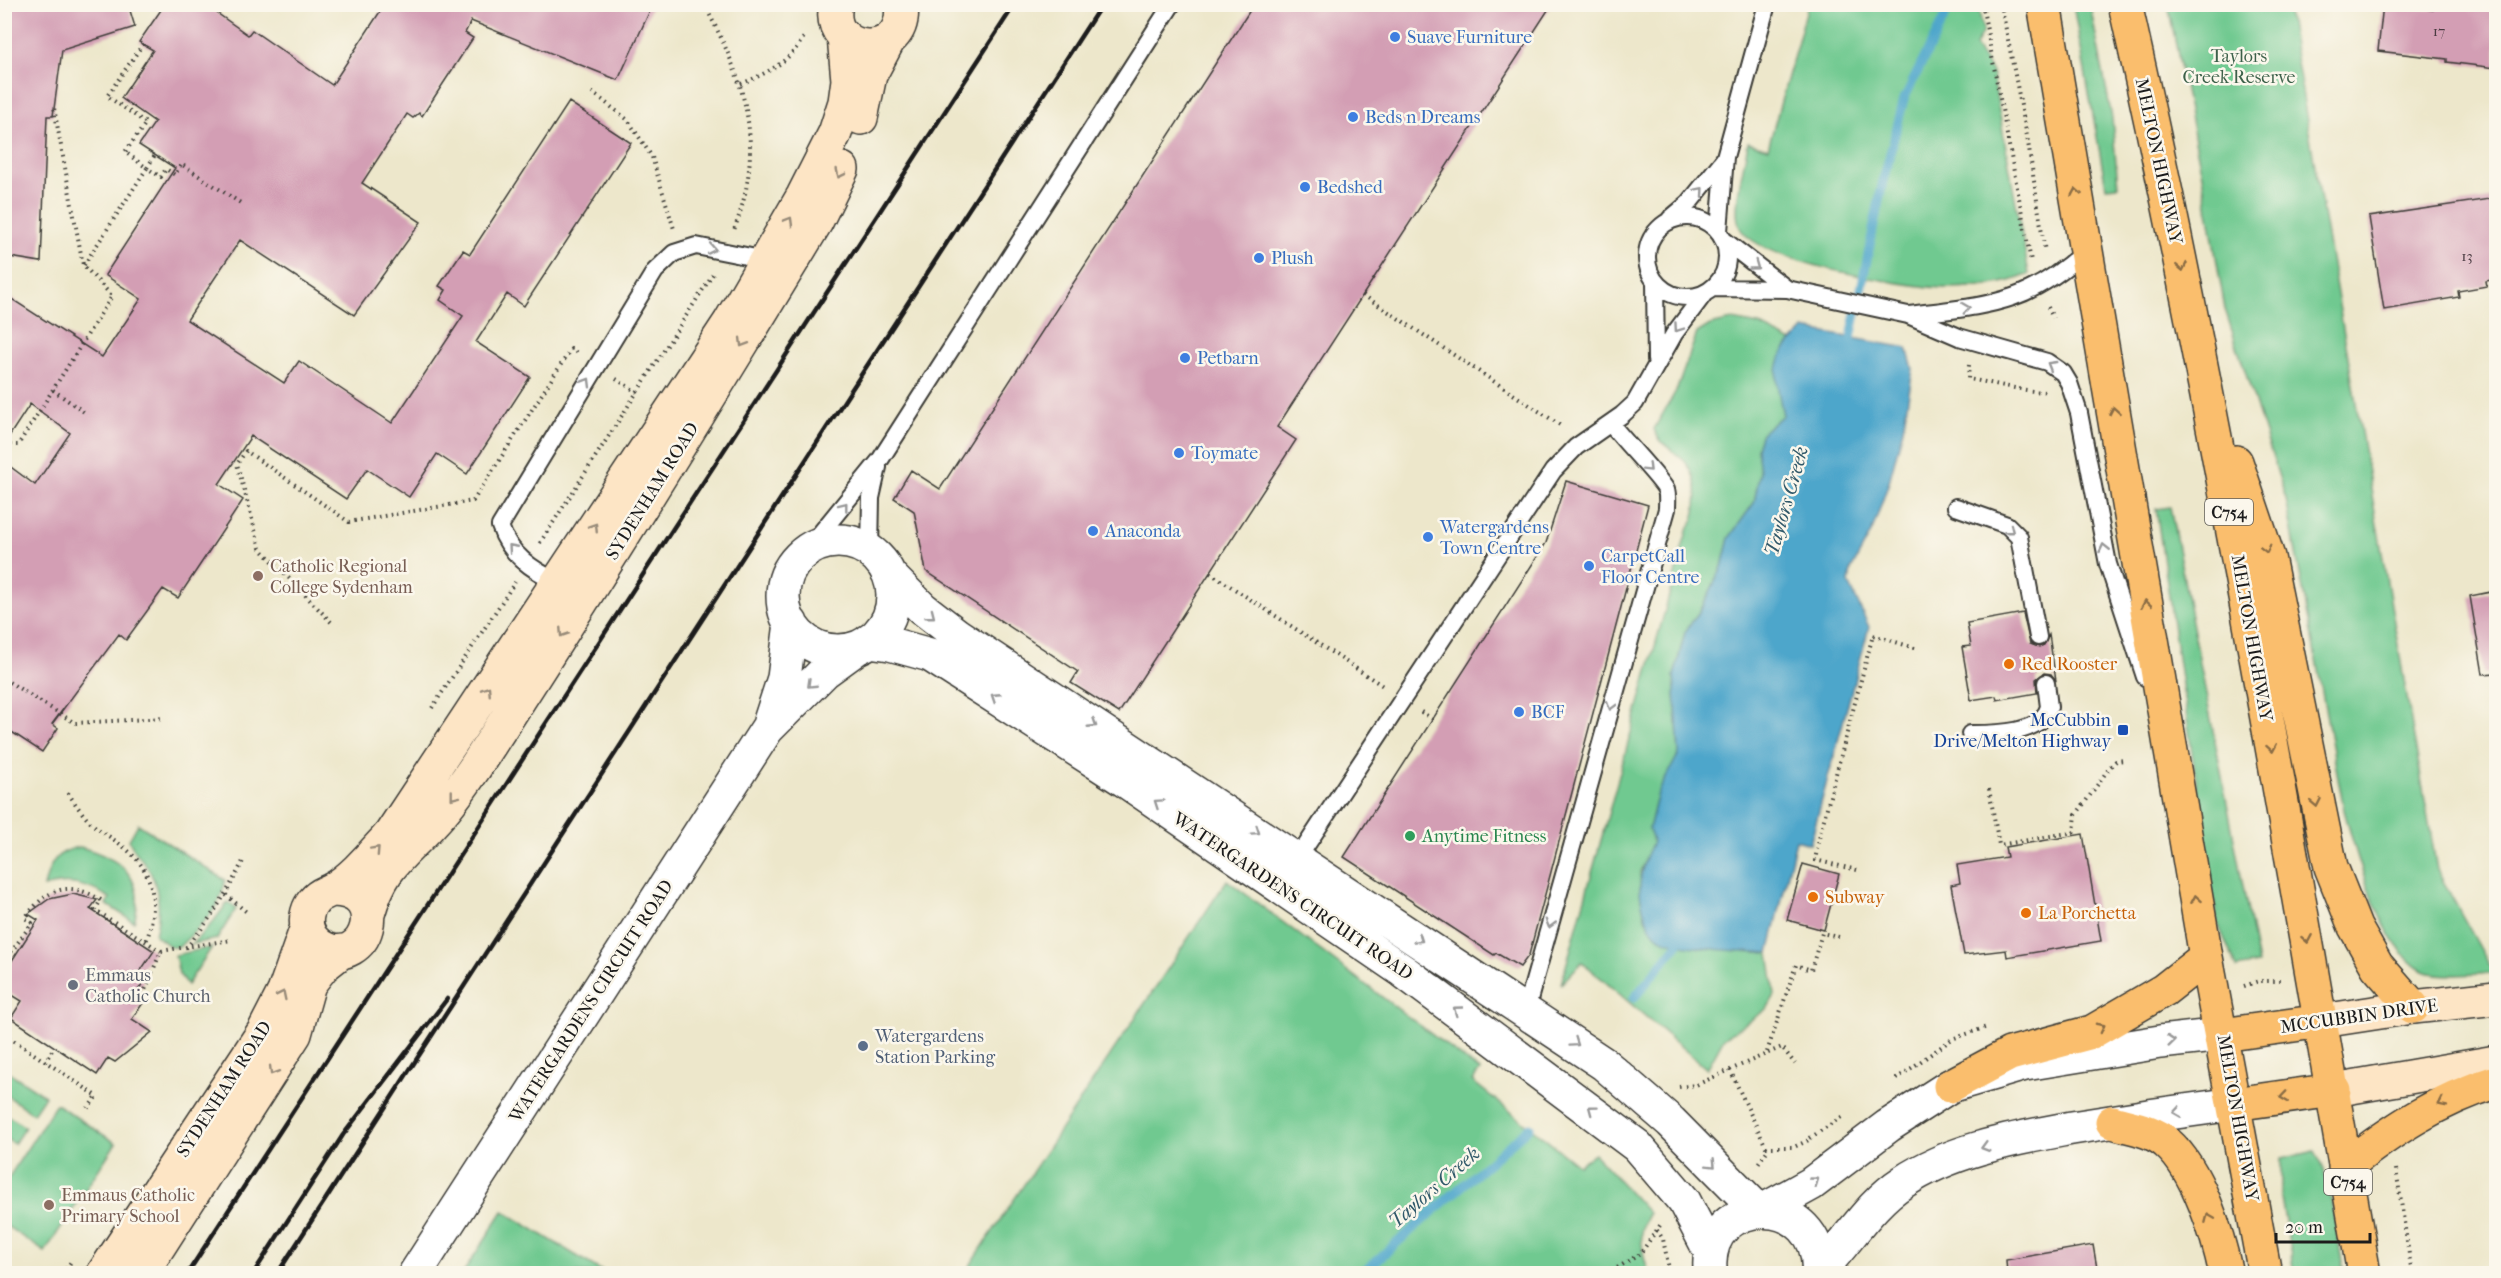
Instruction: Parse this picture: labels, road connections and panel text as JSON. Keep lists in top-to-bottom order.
{
  "streets": {
    "highway": ["MELTON HIGHWAY", "C754", "MCCUBBIN DRIVE"],
    "street": ["SYDENHAM ROAD", "WATERGARDENS CIRCUIT ROAD"]
  },
  "crossings": [
    ["MELTON HIGHWAY", "MCCUBBIN DRIVE"]
  ],
  "water": ["Taylors Creek"],
  "parks": ["Taylors Creek Reserve"],
  "places": {
    "other": [
      "Suave Furniture",
      "Beds n Dreams",
      "Bedshed",
      "Plush",
      "Petbarn",
      "Toymate",
      "Anaconda",
      "Watergardens Town Centre",
      "CarpetCall Floor Centre",
      "Catholic Regional College Sydenham",
      "Red Rooster",
      "BCF",
      "Anytime Fitness",
      "Subway",
      "La Porchetta",
      "Emmaus Catholic Church",
      "Watergardens Station Parking",
      "Emmaus Catholic Primary School"
    ],
    "transit": ["McCubbin Drive/Melton Highway"]
  },
  "house_numbers": ["17", "13"],
  "scale_bar": "20 m"
}
